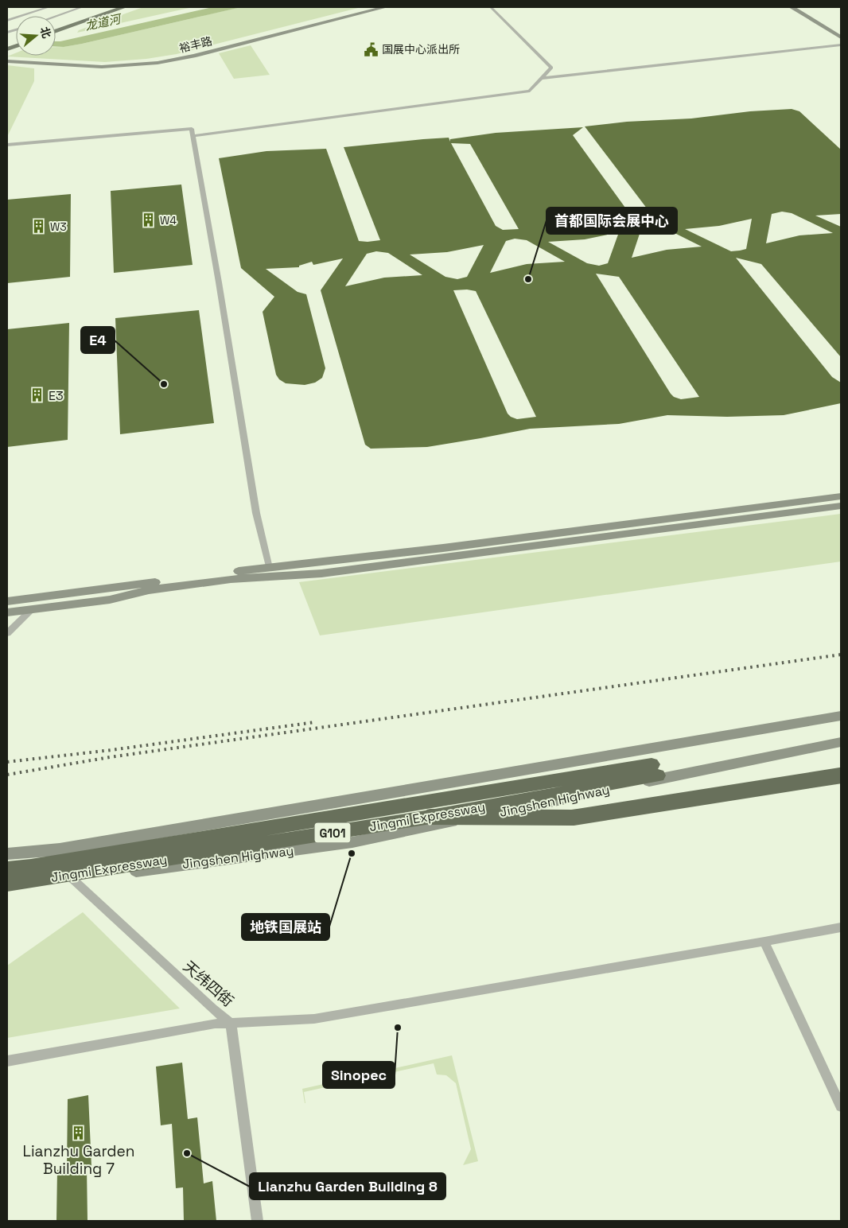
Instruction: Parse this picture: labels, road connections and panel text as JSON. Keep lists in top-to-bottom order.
{
  "streets": {
    "highway": ["Jingmi Expressway", "G101"],
    "street": ["裕丰路", "Jingshen Highway", "天纬四街"]
  },
  "crossings": [
    ["Jingshen Highway", "天纬四街"]
  ],
  "water": ["龙道河"],
  "places": {
    "public building": ["国展中心派出所"],
    "building": [
      "W4",
      "W3",
      "E3",
      "Lianzhu Garden Building 7"
    ],
    "other": [
      "首都国际会展中心",
      "E4",
      "地铁国展站",
      "Sinopec",
      "Lianzhu Garden Building 8"
    ]
  },
  "north": "right"
}
